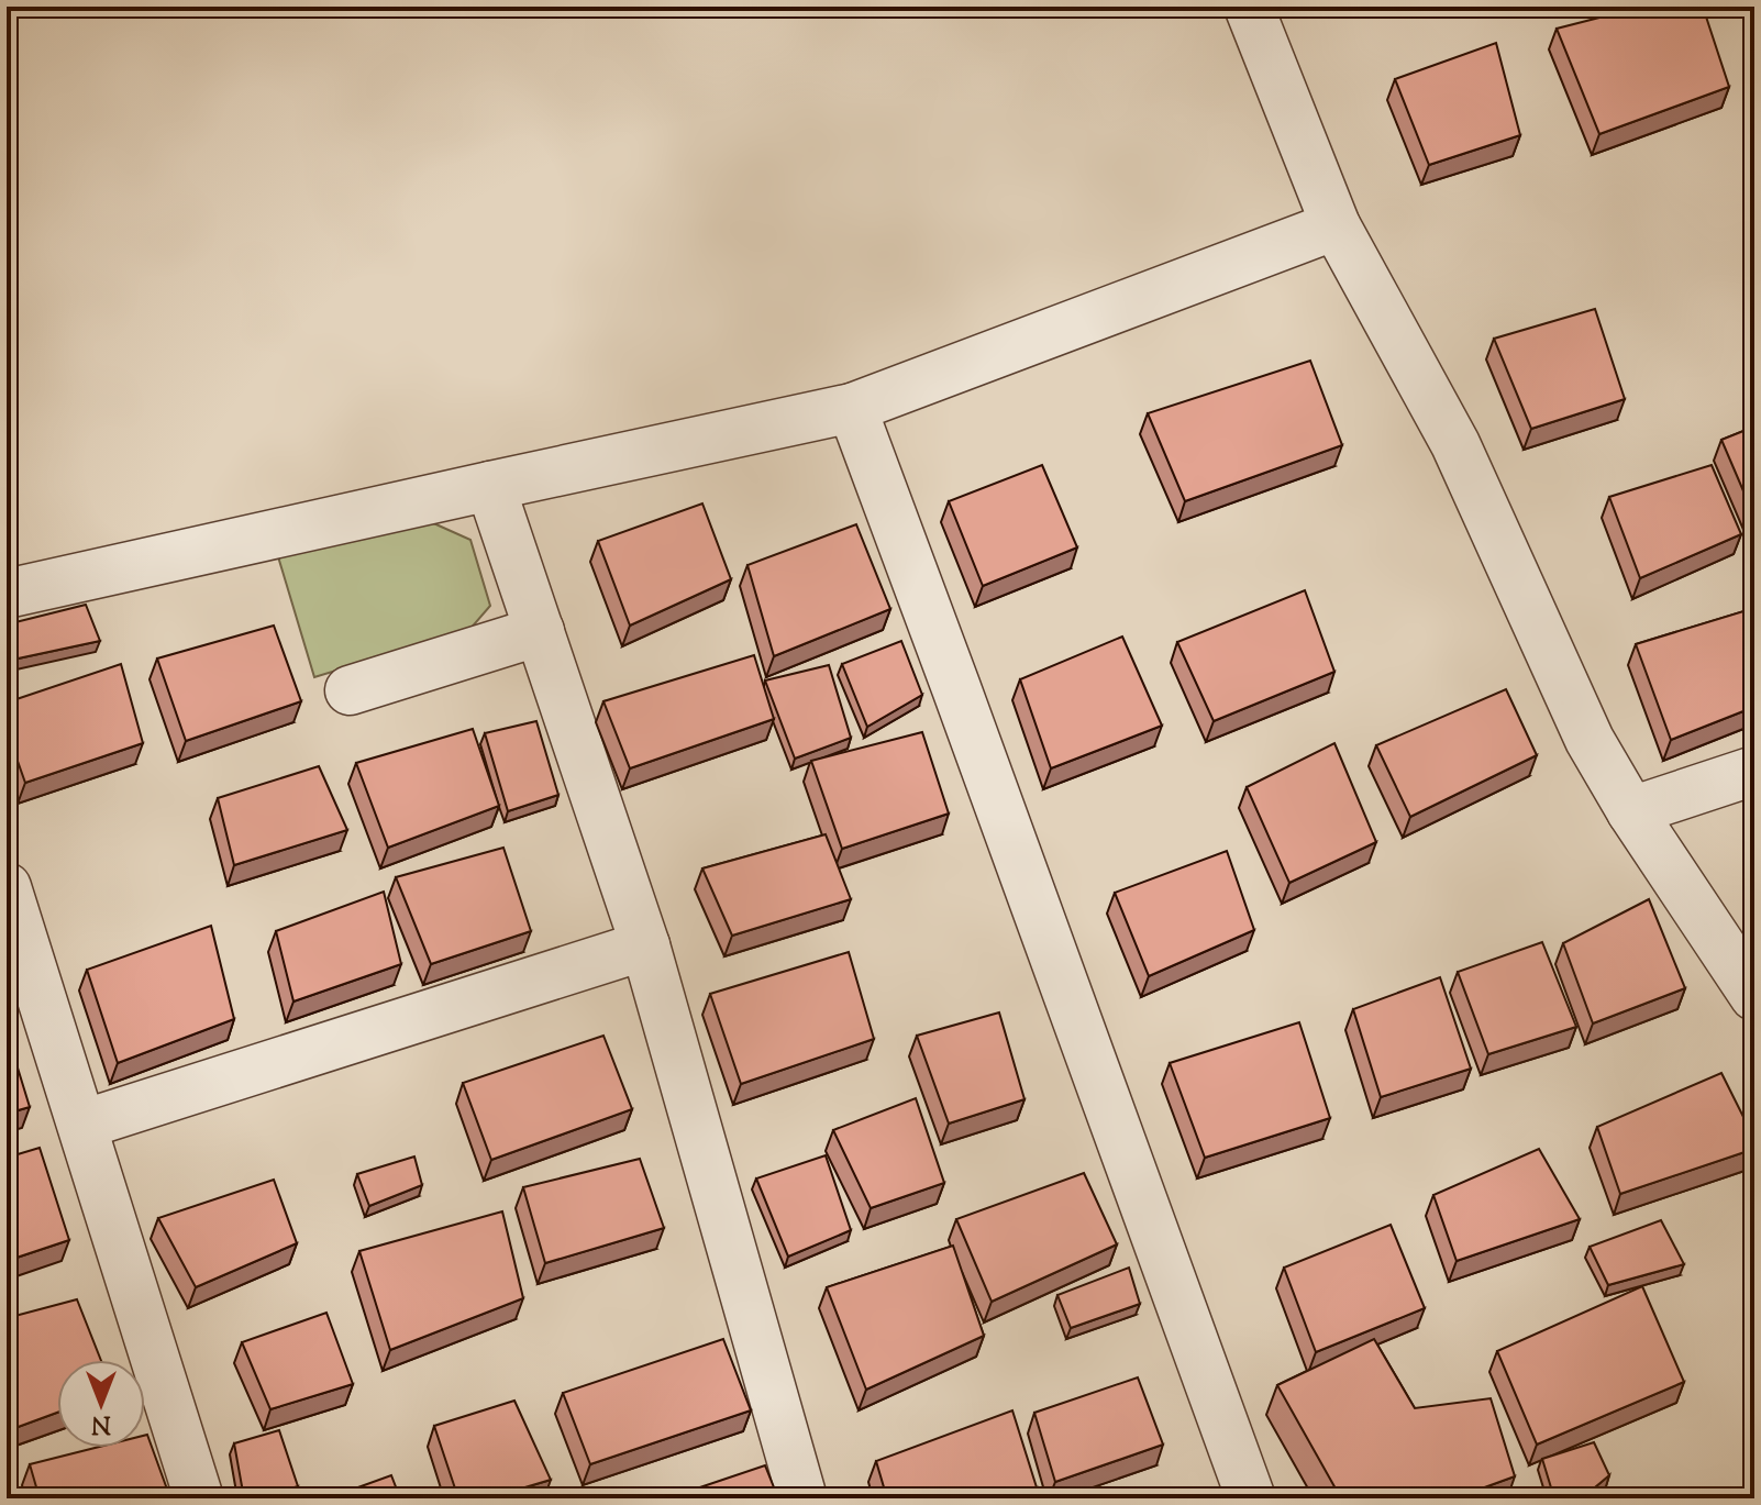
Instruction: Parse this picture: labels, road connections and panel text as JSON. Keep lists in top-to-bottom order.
{
  "north": "bottom"
}
